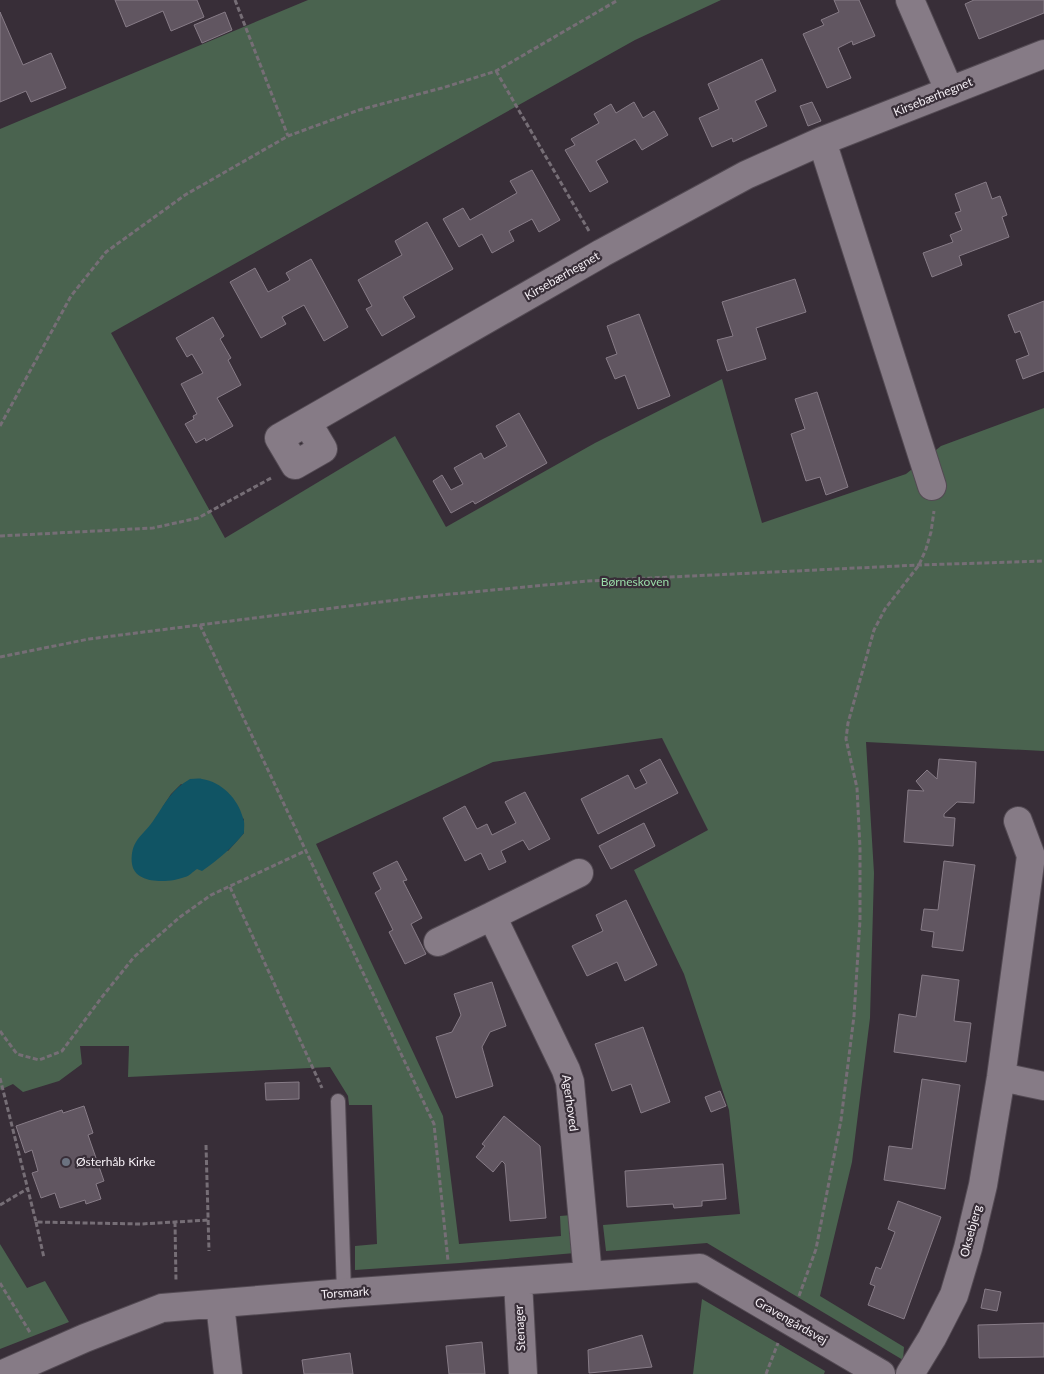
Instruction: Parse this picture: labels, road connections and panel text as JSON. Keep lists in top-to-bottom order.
{
  "streets": {
    "street": [
      "Kirsebærhegnet",
      "Agerhoved",
      "Oksebjerg",
      "Torsmark",
      "Gravengårdsvej",
      "Stenager"
    ]
  },
  "crossings": [
    ["Agerhoved", "Torsmark"],
    ["Torsmark", "Gravengårdsvej"],
    ["Torsmark", "Stenager"]
  ],
  "parks": ["Børneskoven"],
  "places": ["Østerhåb Kirke"]
}
